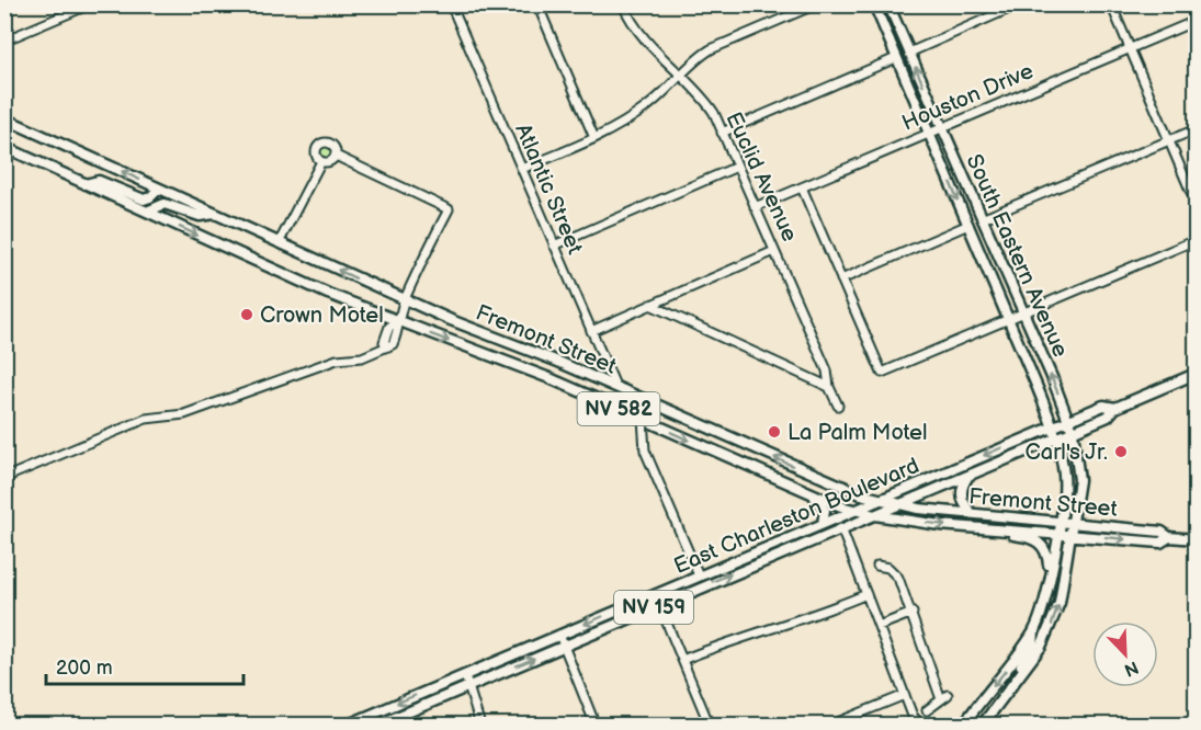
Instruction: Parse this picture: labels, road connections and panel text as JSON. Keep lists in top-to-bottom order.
{
  "streets": {
    "main road": [
      "South Eastern Avenue",
      "Fremont Street",
      "NV 582",
      "East Charleston Boulevard",
      "NV 159"
    ],
    "street": ["Houston Drive", "Euclid Avenue", "Atlantic Street"]
  },
  "crossings": [
    ["Houston Drive", "Euclid Avenue"],
    ["Houston Drive", "South Eastern Avenue"],
    ["Atlantic Street", "Fremont Street"],
    ["South Eastern Avenue", "Fremont Street"],
    ["South Eastern Avenue", "East Charleston Boulevard"],
    ["Fremont Street", "East Charleston Boulevard"]
  ],
  "places": ["Crown Motel", "La Palm Motel", "Carl's Jr."],
  "scale_bar": "200 m",
  "north": "bottom right"
}
